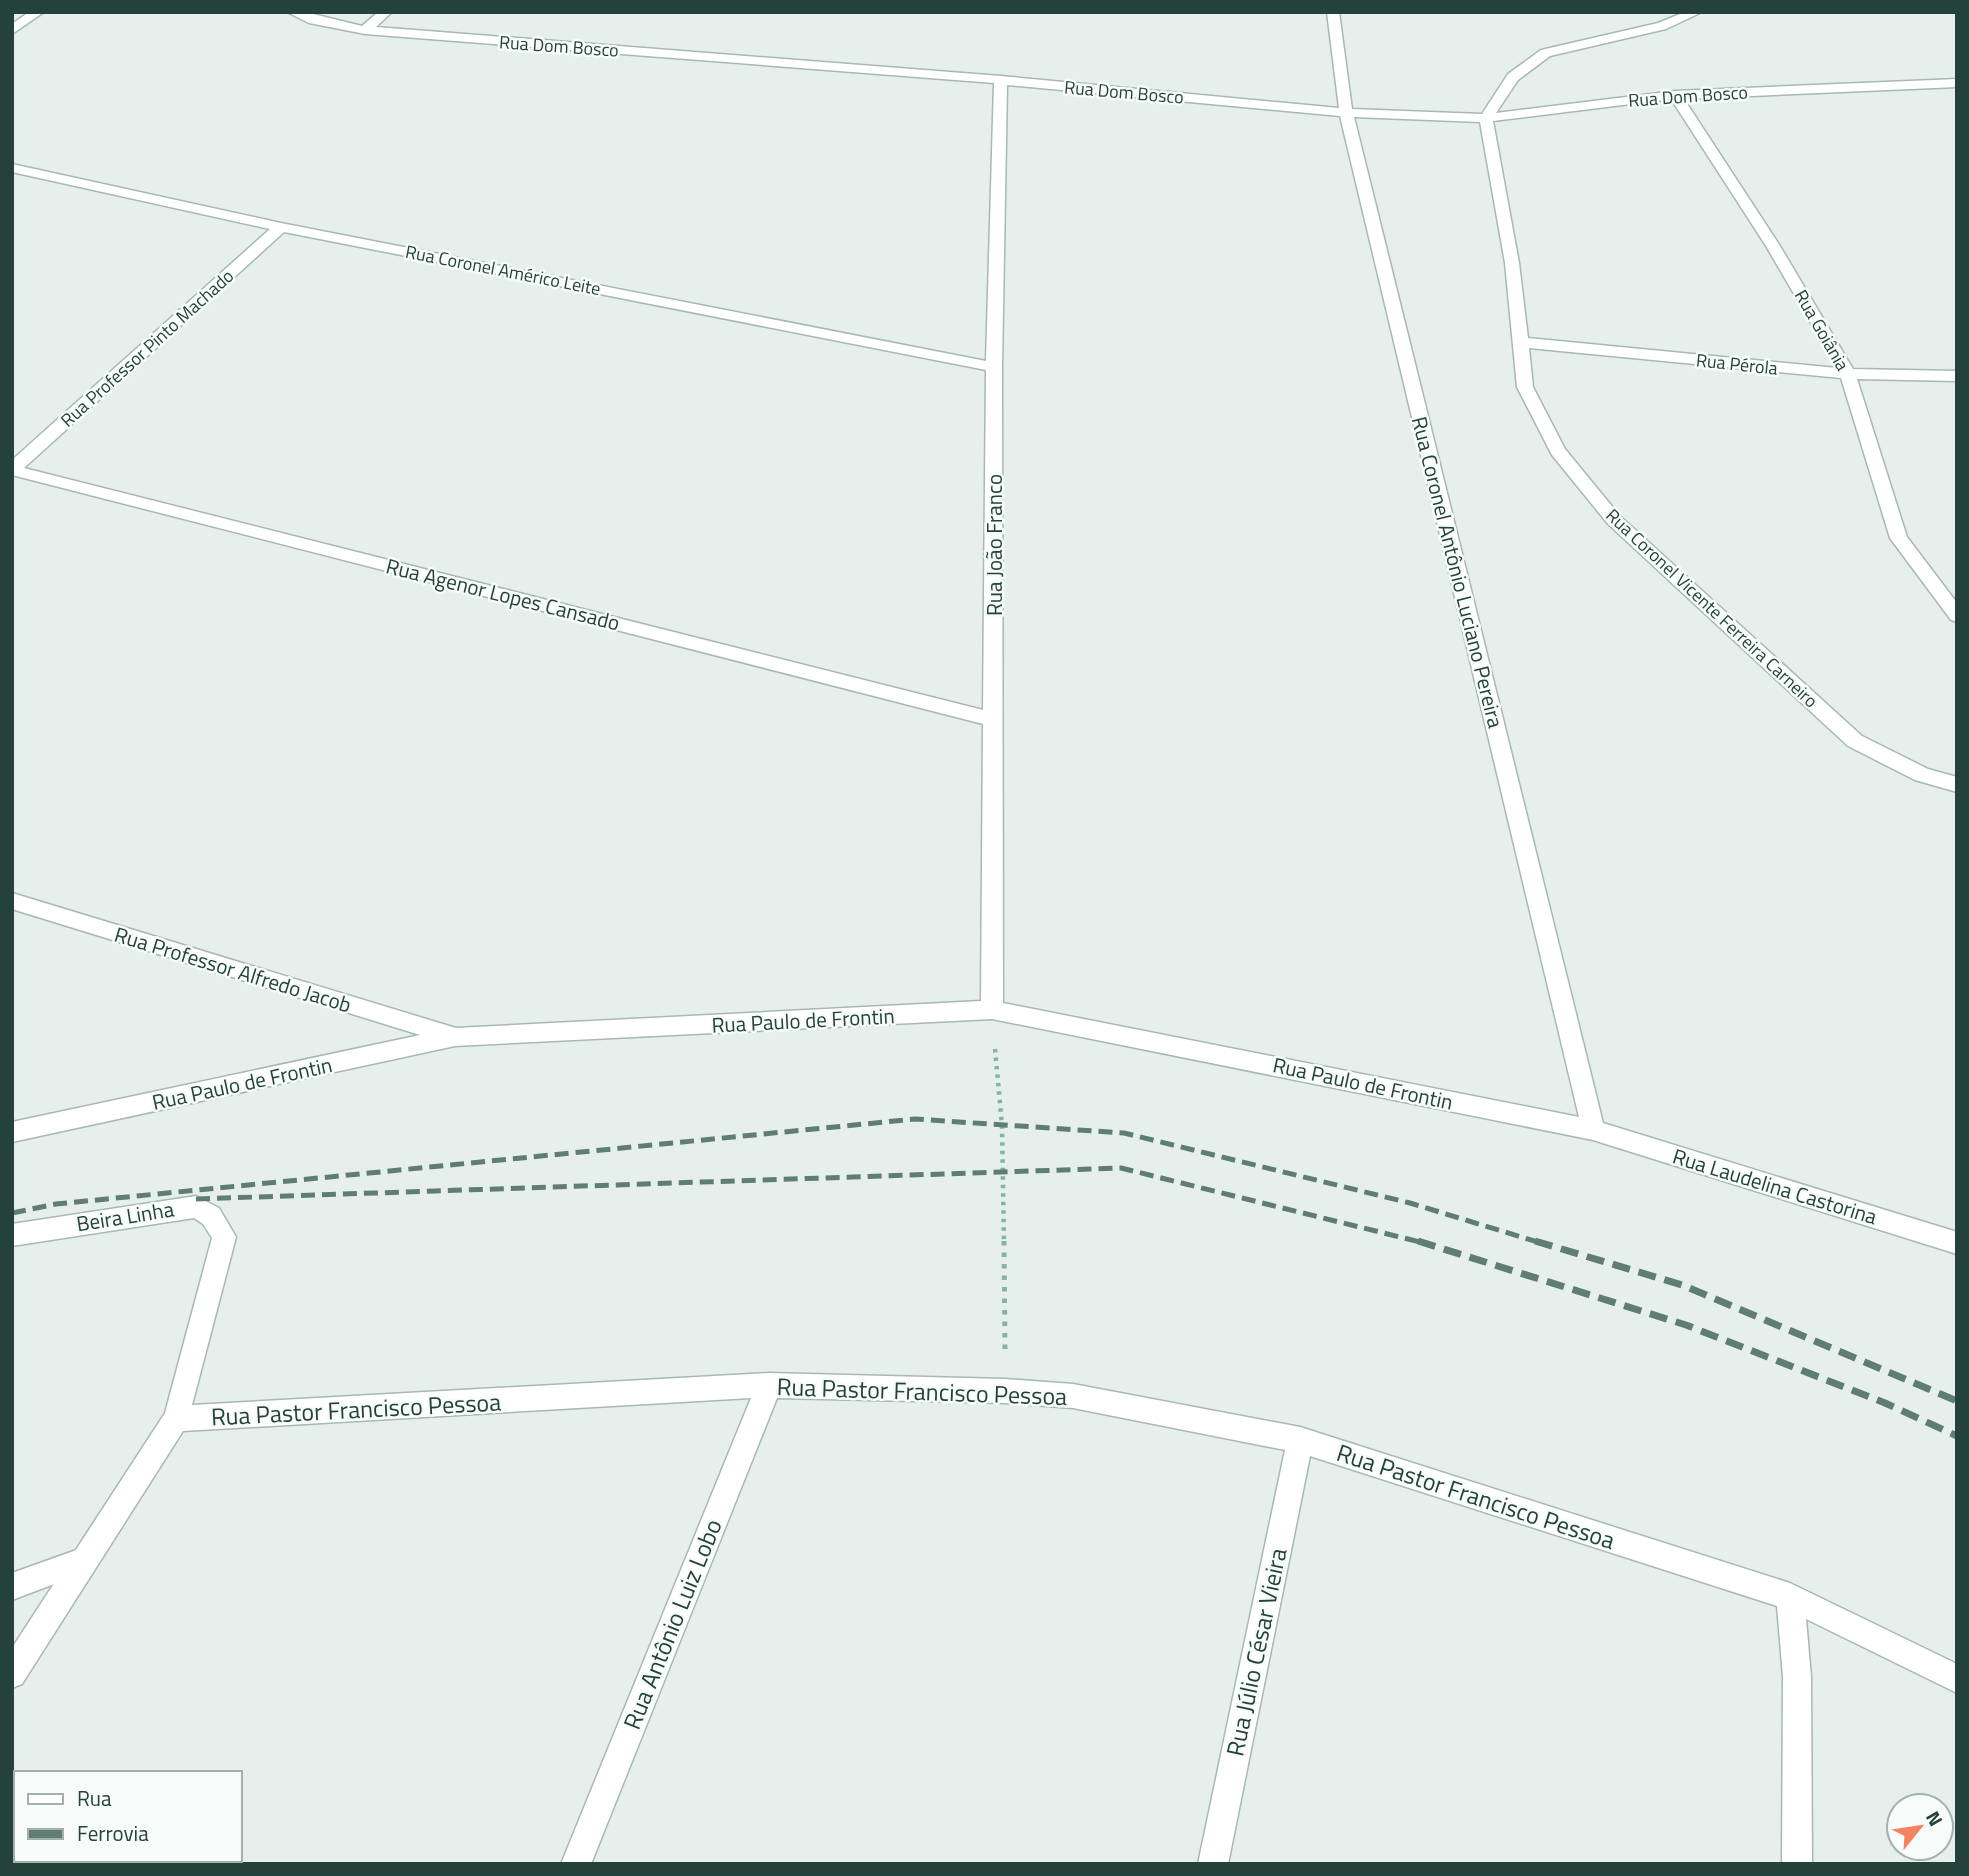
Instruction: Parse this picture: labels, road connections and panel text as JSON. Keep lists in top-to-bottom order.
{
  "streets": {
    "street": [
      "Rua Dom Bosco",
      "Rua Coronel Américo Leite",
      "Rua Goiânia",
      "Rua Professor Pinto Machado",
      "Rua Pérola",
      "Rua João Franco",
      "Rua Coronel Antônio Luciano Pereira",
      "Rua Agenor Lopes Cansado",
      "Rua Coronel Vicente Ferreira Carneiro",
      "Rua Professor Alfredo Jacob",
      "Rua Paulo de Frontin",
      "Rua Laudelina Castorina",
      "Beira Linha",
      "Rua Pastor Francisco Pessoa",
      "Rua Antônio Luiz Lobo",
      "Rua Júlio César Vieira"
    ]
  },
  "crossings": [
    ["Rua Dom Bosco", "Rua Goiânia"],
    ["Rua Dom Bosco", "Rua João Franco"],
    ["Rua Dom Bosco", "Rua Coronel Antônio Luciano Pereira"],
    ["Rua Dom Bosco", "Rua Coronel Vicente Ferreira Carneiro"],
    ["Rua Coronel Américo Leite", "Rua Professor Pinto Machado"],
    ["Rua Coronel Américo Leite", "Rua João Franco"],
    ["Rua Goiânia", "Rua Pérola"],
    ["Rua Professor Pinto Machado", "Rua Agenor Lopes Cansado"],
    ["Rua Pérola", "Rua Coronel Vicente Ferreira Carneiro"],
    ["Rua João Franco", "Rua Agenor Lopes Cansado"],
    ["Rua João Franco", "Rua Paulo de Frontin"],
    ["Rua Coronel Antônio Luciano Pereira", "Rua Paulo de Frontin"],
    ["Rua Coronel Antônio Luciano Pereira", "Rua Laudelina Castorina"],
    ["Rua Professor Alfredo Jacob", "Rua Paulo de Frontin"],
    ["Rua Paulo de Frontin", "Rua Laudelina Castorina"],
    ["Beira Linha", "Rua Pastor Francisco Pessoa"],
    ["Rua Pastor Francisco Pessoa", "Rua Antônio Luiz Lobo"],
    ["Rua Pastor Francisco Pessoa", "Rua Júlio César Vieira"]
  ],
  "legend": ["Rua", "Ferrovia"],
  "north": "top right"
}
